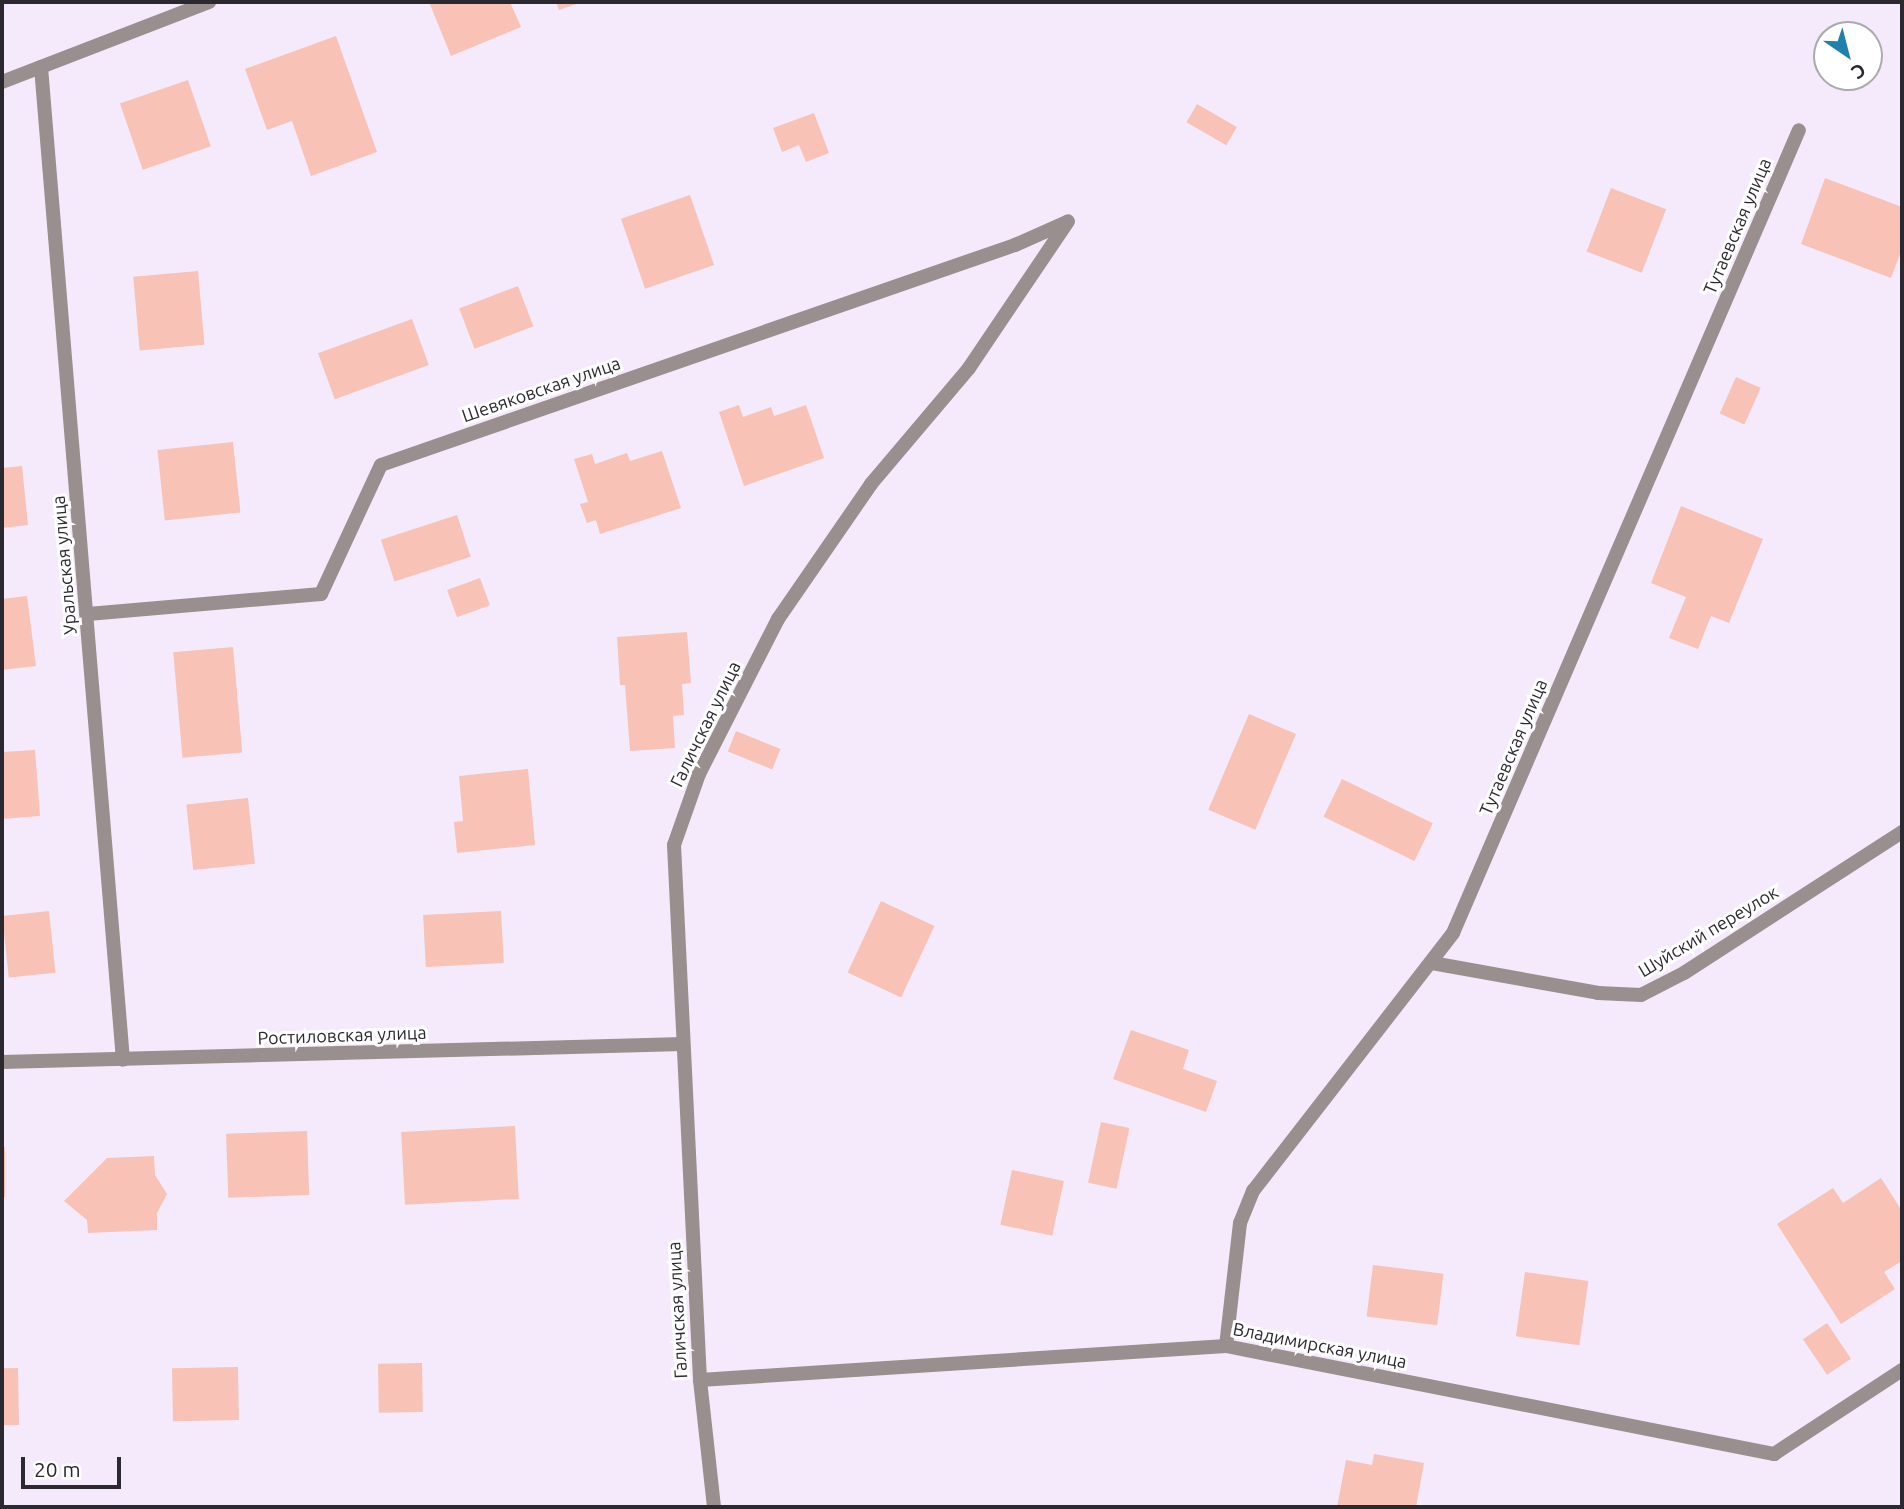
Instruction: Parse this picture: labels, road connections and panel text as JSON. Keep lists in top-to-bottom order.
{
  "streets": {
    "street": [
      "Тутаевская улица",
      "Шевяковская улица",
      "Уральская улица",
      "Галичская улица",
      "Шуйский переулок",
      "Ростиловская улица",
      "Владимирская улица"
    ]
  },
  "crossings": [
    ["Тутаевская улица", "Шуйский переулок"],
    ["Тутаевская улица", "Владимирская улица"],
    ["Шевяковская улица", "Уральская улица"],
    ["Шевяковская улица", "Галичская улица"],
    ["Уральская улица", "Ростиловская улица"],
    ["Галичская улица", "Ростиловская улица"],
    ["Галичская улица", "Владимирская улица"]
  ],
  "scale_bar": "20 m",
  "north": "bottom right"
}
